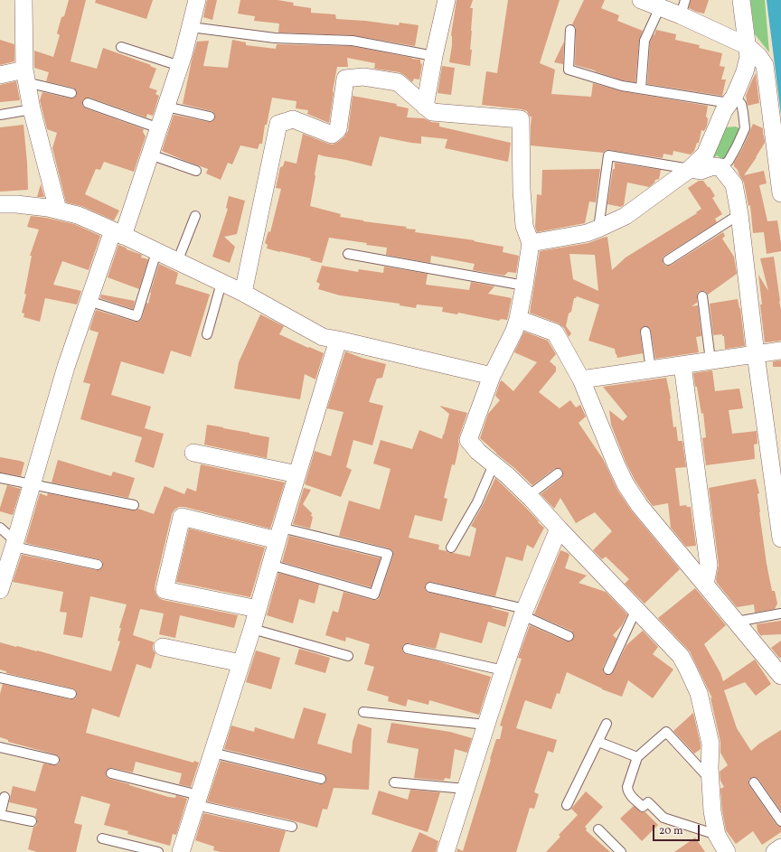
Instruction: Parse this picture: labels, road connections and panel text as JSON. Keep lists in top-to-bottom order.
{
  "scale_bar": "20 m"
}
